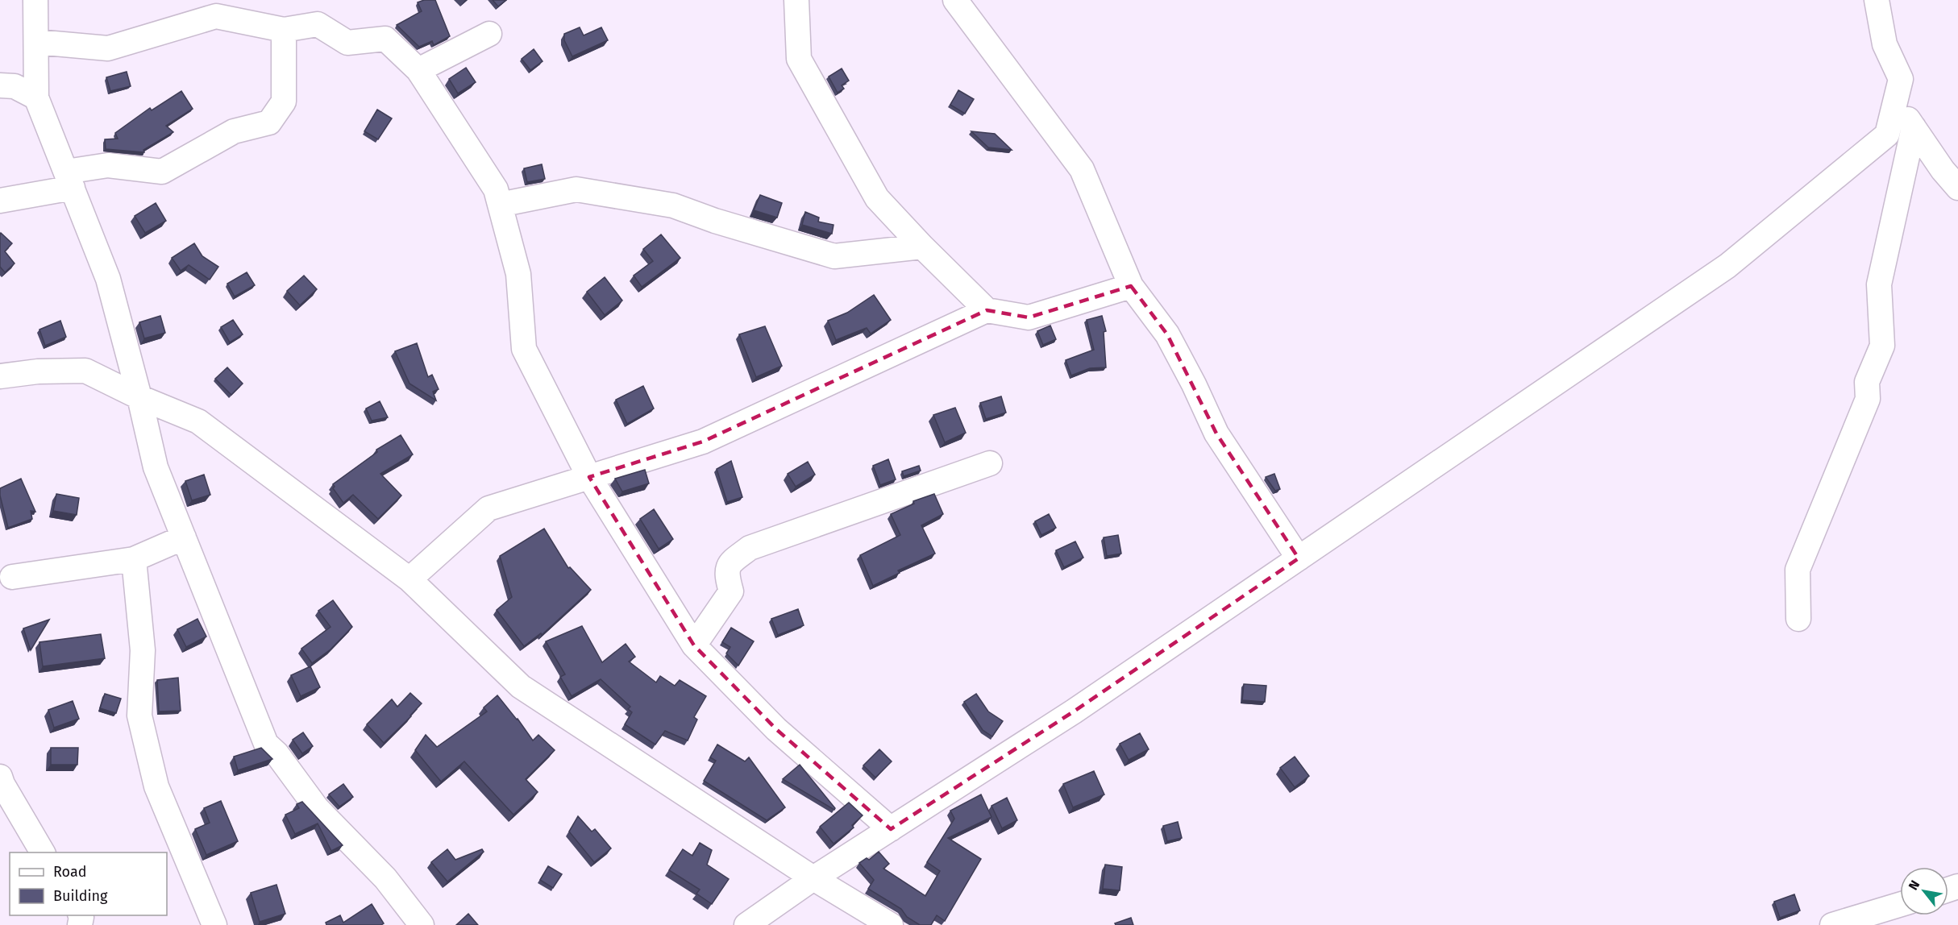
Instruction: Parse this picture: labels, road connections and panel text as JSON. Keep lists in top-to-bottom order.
{
  "legend": ["Road", "Building"],
  "north": "top left"
}
